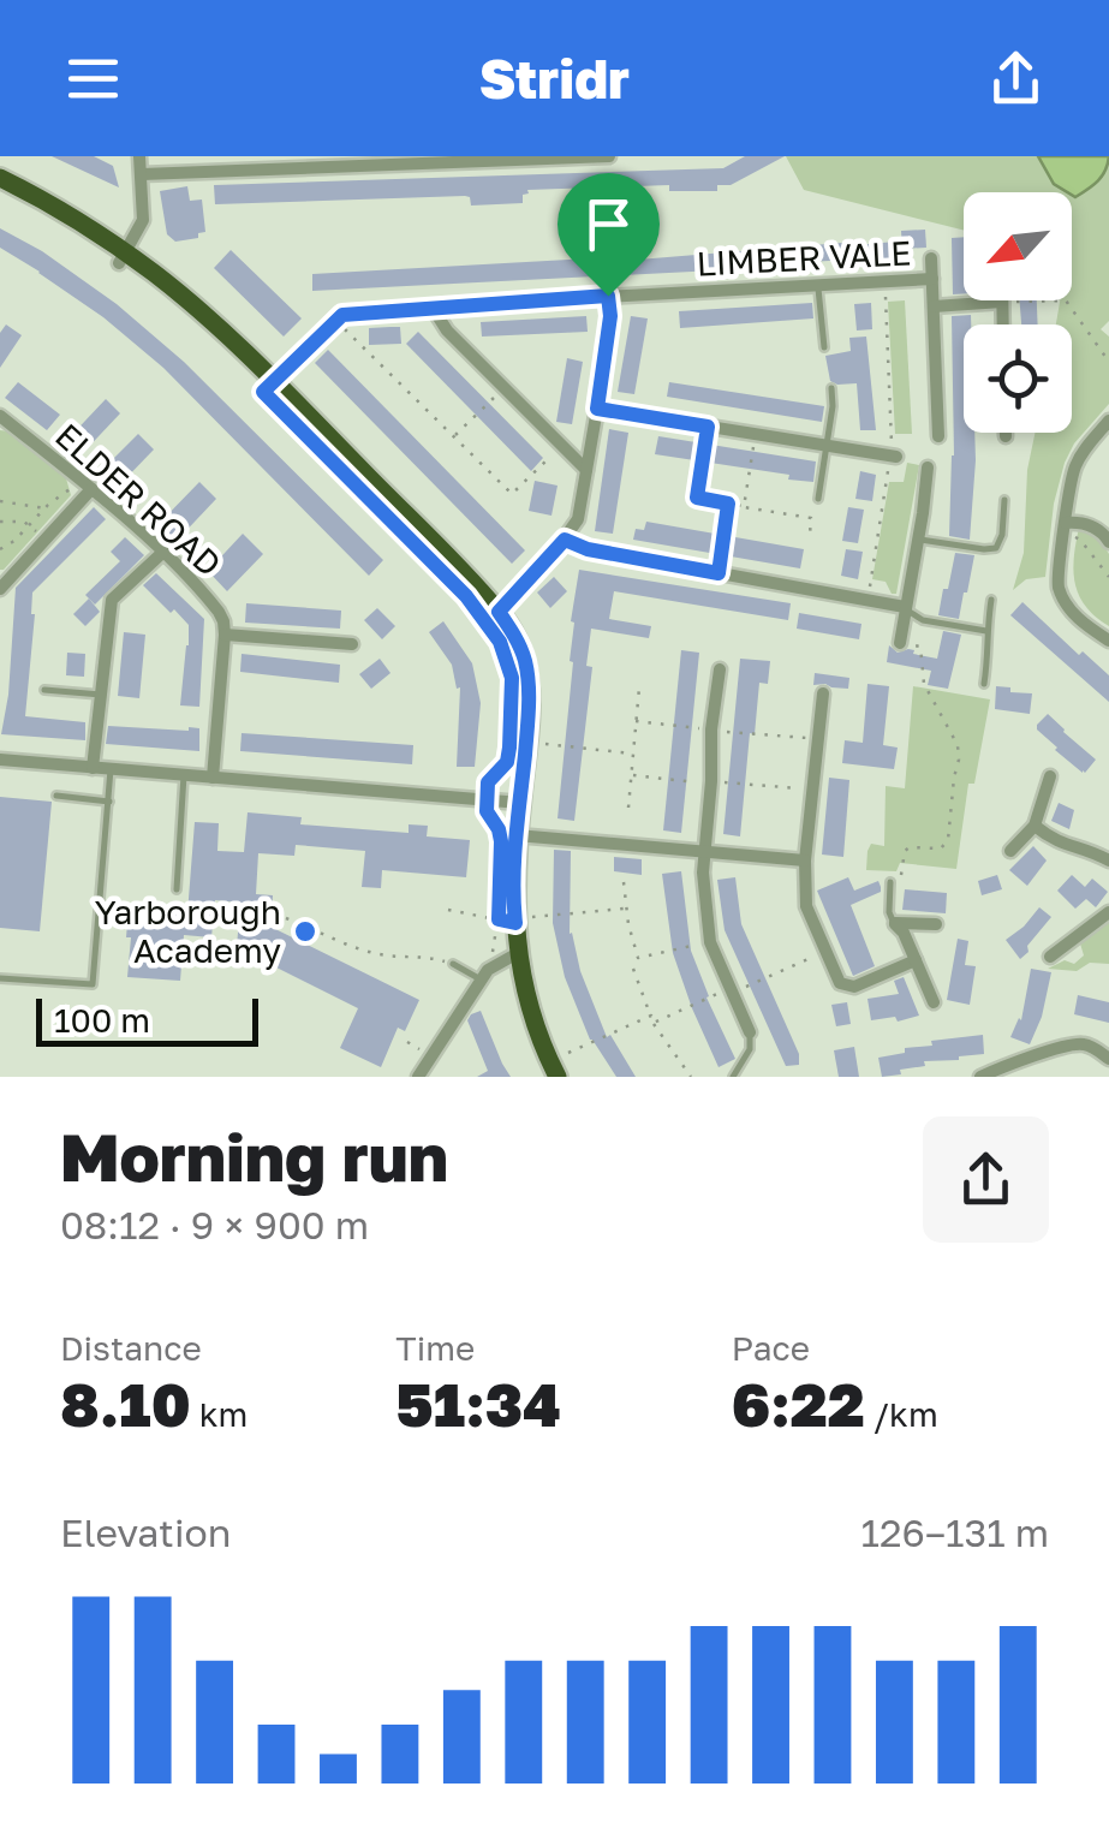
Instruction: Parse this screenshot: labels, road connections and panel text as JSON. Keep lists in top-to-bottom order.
{
  "streets": {
    "street": ["LIMBER VALE", "ELDER ROAD"]
  },
  "places": ["Yarborough Academy"],
  "scale_bar": "100 m",
  "north": "bottom left",
  "page": {
    "header": "Stridr",
    "scale": "100 m",
    "heading": ["Morning run", "08:12 · 9 × 900 m"],
    "stats": [
      ["Distance", "8.10 km"],
      ["Time", "51:34"],
      ["Pace", "6:22 /km"]
    ],
    "chart": ["Elevation", "126–131 m"]
  }
}
